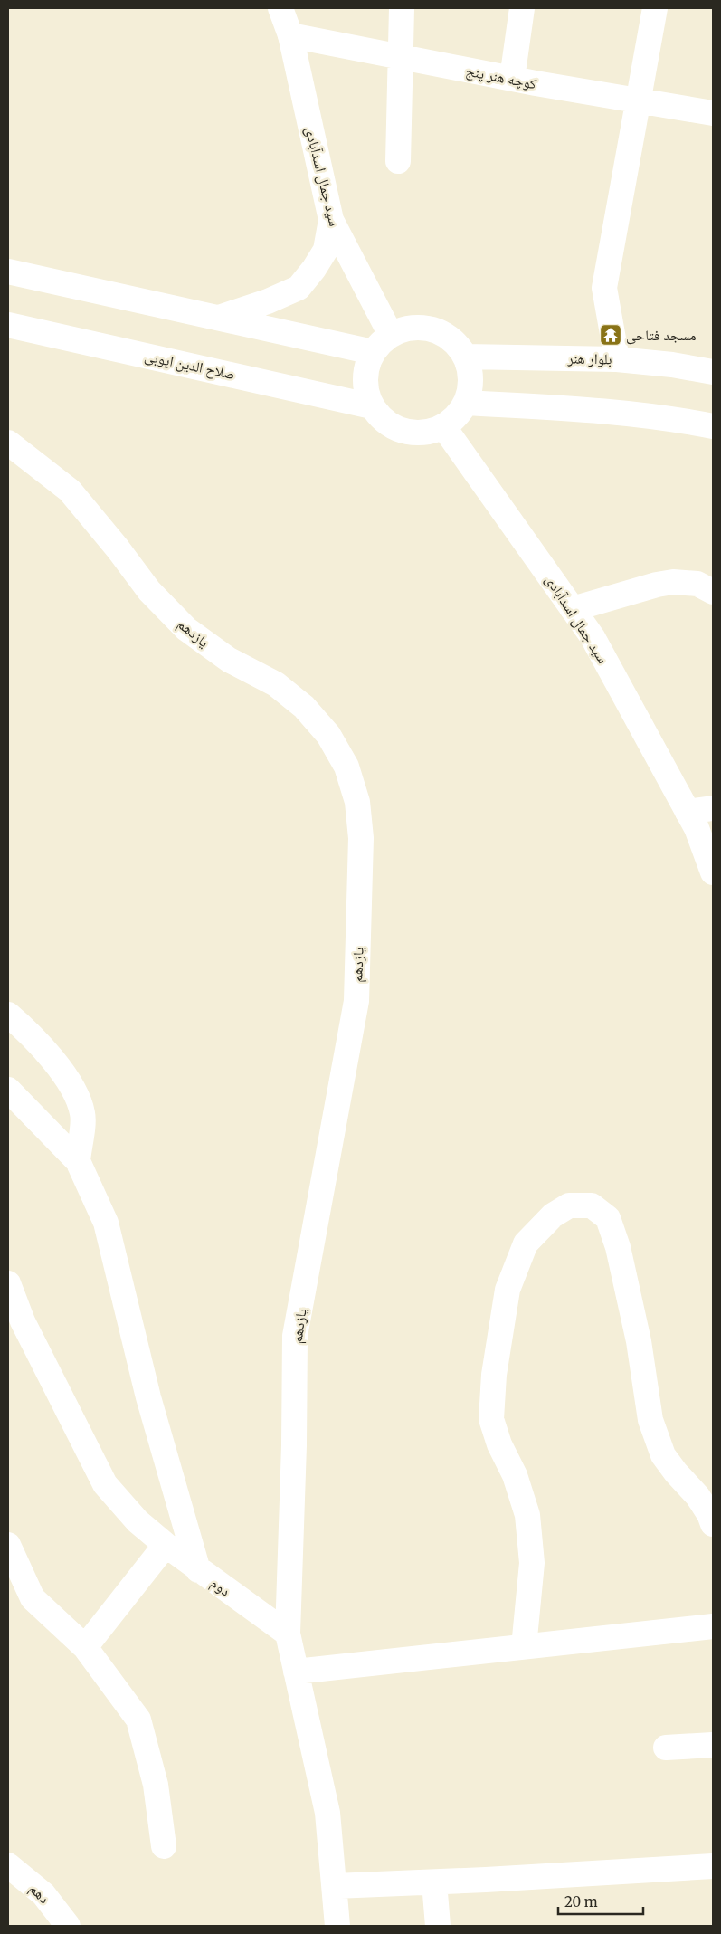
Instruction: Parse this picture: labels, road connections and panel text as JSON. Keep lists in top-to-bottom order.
{
  "streets": {
    "street": [
      "کوچه هنر پنج",
      "سید جمال اسدآبادی",
      "بلوار هنر",
      "صلاح الدین ایوبی",
      "یازدهم",
      "دوم",
      "دهم"
    ]
  },
  "crossings": [
    ["کوچه هنر پنج", "سید جمال اسدآبادی"],
    ["سید جمال اسدآبادی", "بلوار هنر"],
    ["سید جمال اسدآبادی", "صلاح الدین ایوبی"],
    ["بلوار هنر", "صلاح الدین ایوبی"],
    ["یازدهم", "دوم"]
  ],
  "places": {
    "temple": ["مسجد فتاحی"]
  },
  "scale_bar": "20 m"
}
